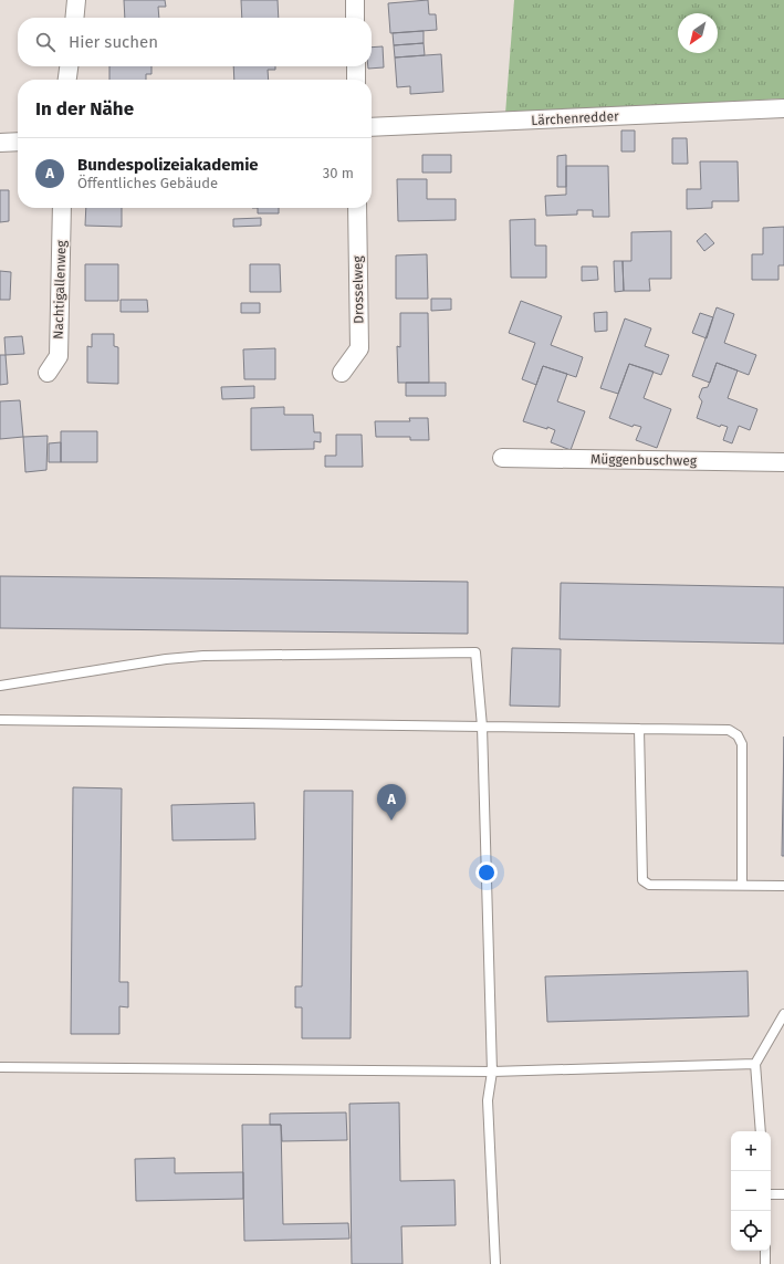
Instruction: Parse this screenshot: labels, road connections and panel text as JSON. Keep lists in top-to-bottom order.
{
  "streets": {
    "street": [
      "Lärchenredder",
      "Nachtigallenweg",
      "Drosselweg",
      "Müggenbuschweg"
    ]
  },
  "north": "bottom left",
  "page": {
    "search": "Hier suchen",
    "heading": "In der Nähe",
    "list": [
      {
        "mark": "A",
        "name": "Bundespolizeiakademie",
        "note": "Öffentliches Gebäude",
        "value": "30 m"
      }
    ],
    "pins": "A",
    "map_buttons": ["+", "−"]
  }
}
